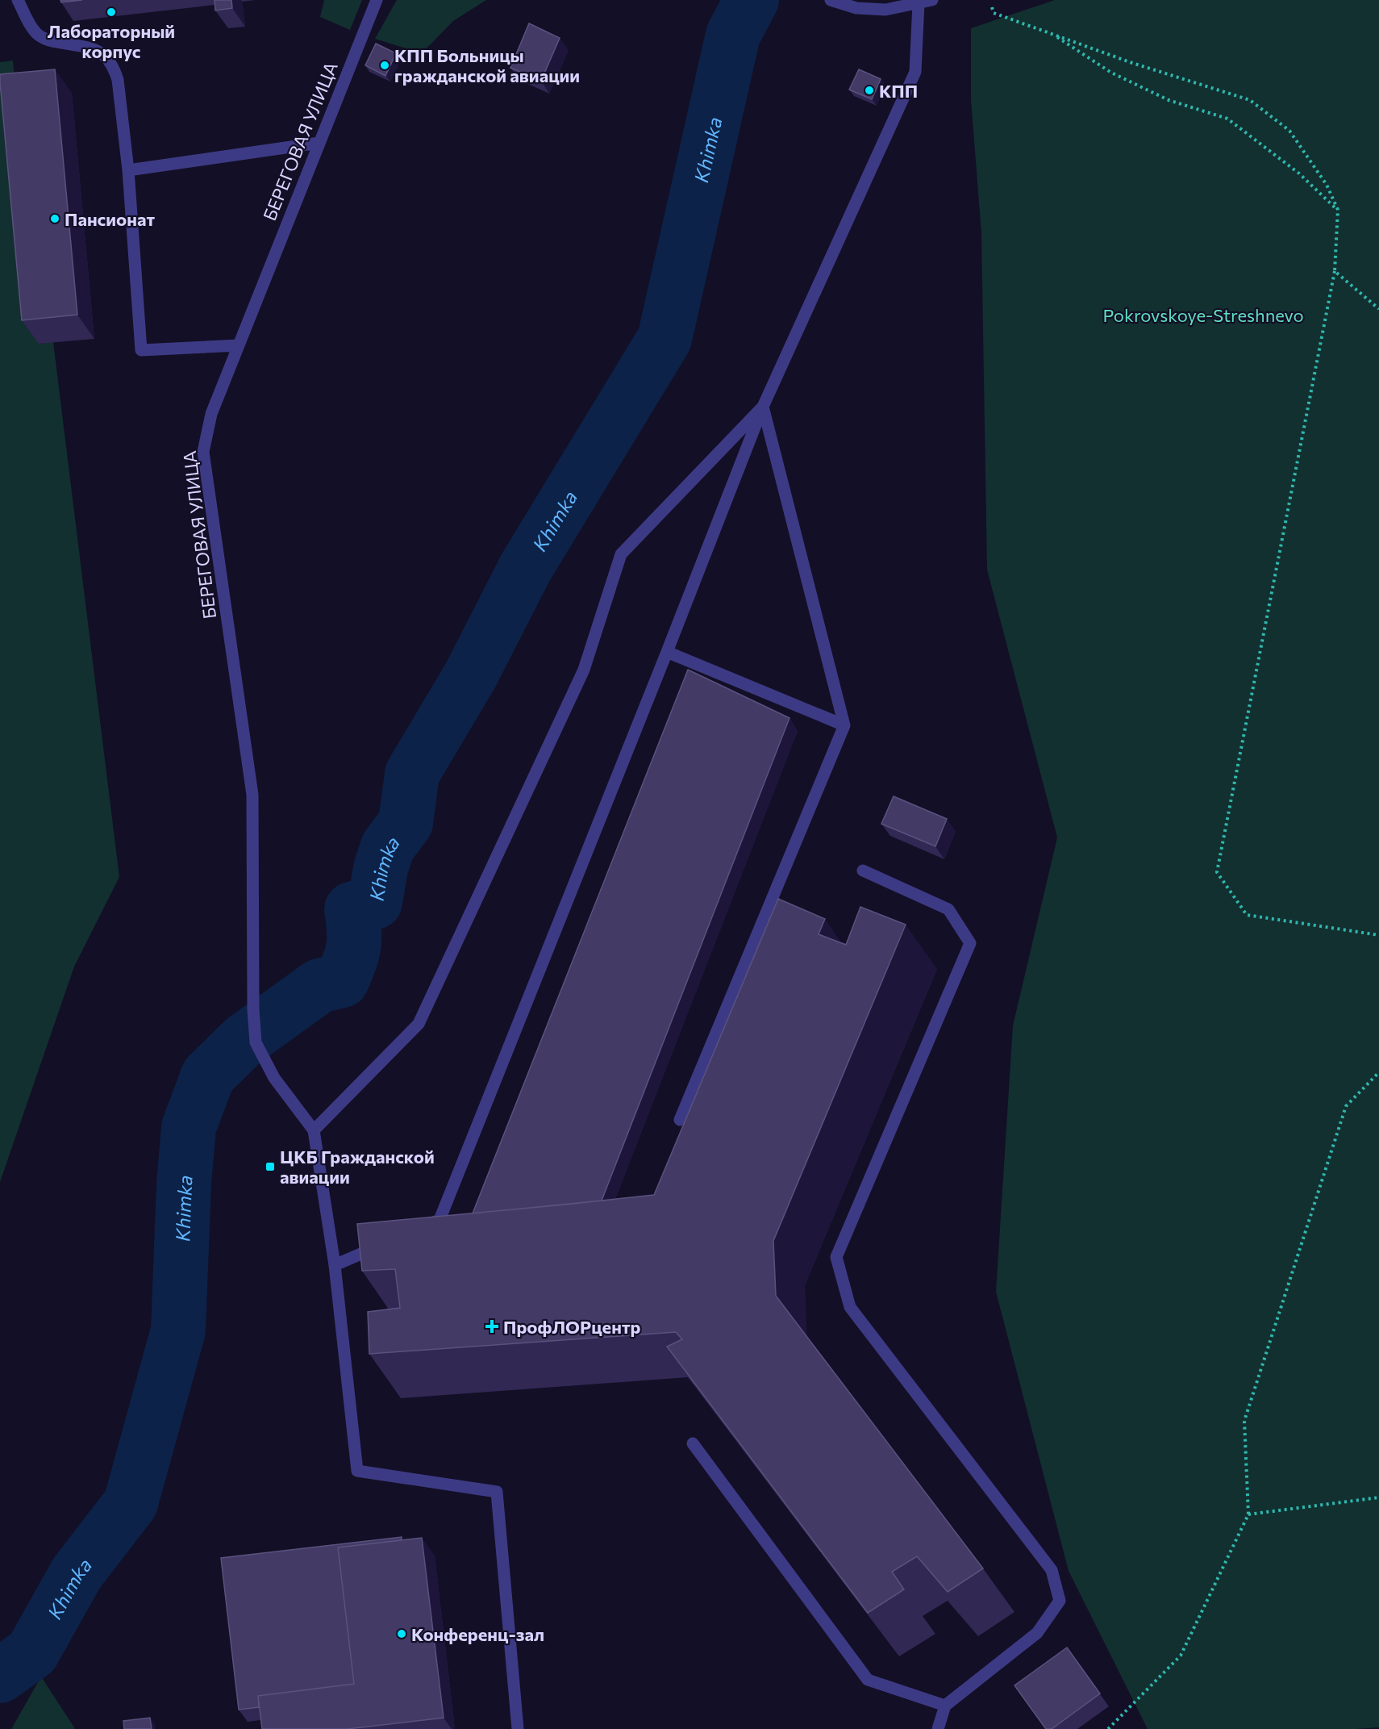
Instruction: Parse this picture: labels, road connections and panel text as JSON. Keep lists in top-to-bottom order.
{
  "streets": {
    "street": ["БЕРЕГОВАЯ УЛИЦА"]
  },
  "water": ["Khimka"],
  "parks": ["Pokrovskoye-Streshnevo"],
  "places": {
    "other": [
      "Лабораторный корпус",
      "КПП Больницы гражданской авиации",
      "КПП",
      "Пансионат",
      "Конференц-зал"
    ],
    "transit": ["ЦКБ Гражданской авиации"],
    "health": ["ПрофЛОРцентр"]
  }
}
